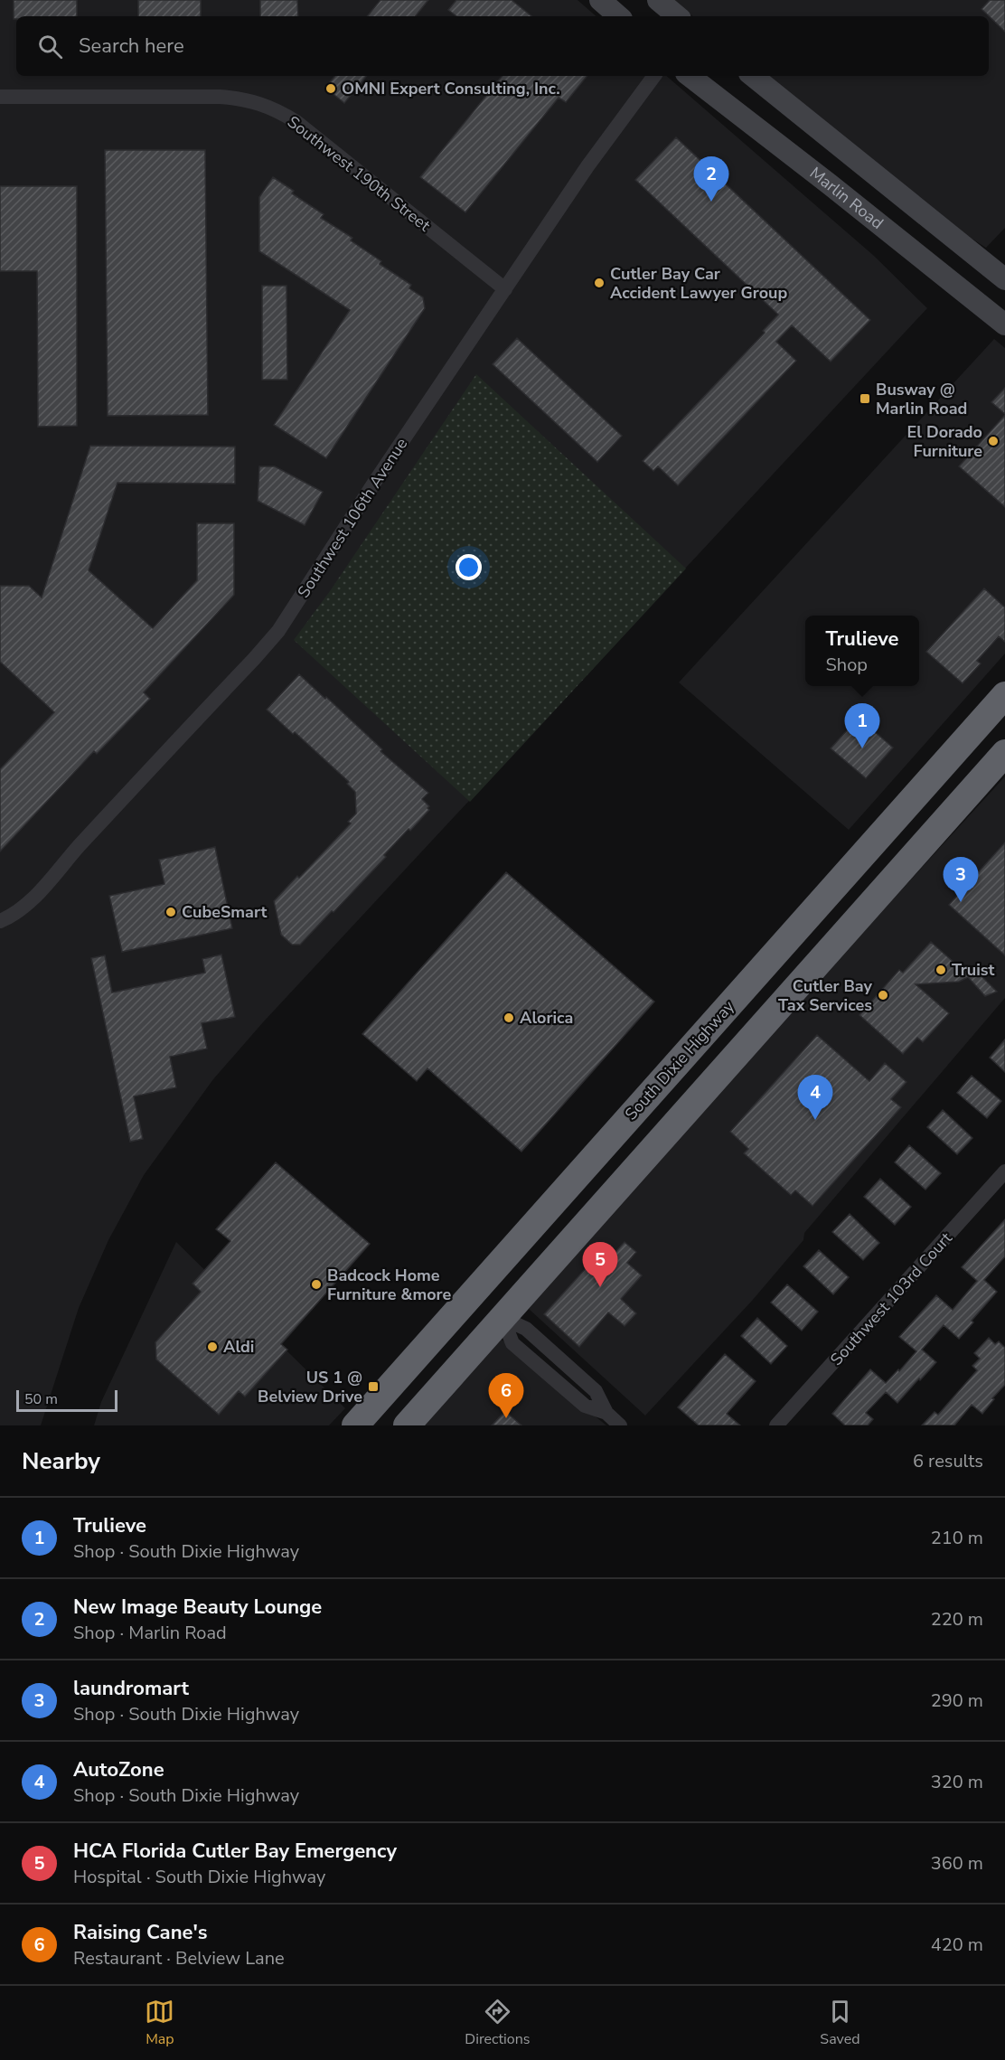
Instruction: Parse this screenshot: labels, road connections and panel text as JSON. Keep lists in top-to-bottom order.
{
  "streets": {
    "highway": ["South Dixie Highway"],
    "street": [
      "Southwest 190th Street",
      "Marlin Road",
      "Southwest 106th Avenue",
      "Southwest 103rd Court"
    ]
  },
  "crossings": [
    ["Southwest 190th Street", "Southwest 106th Avenue"]
  ],
  "places": {
    "other": [
      "OMNI Expert Consulting, Inc.",
      "Cutler Bay Car Accident Lawyer Group",
      "El Dorado Furniture",
      "CubeSmart",
      "Truist",
      "Cutler Bay Tax Services",
      "Alorica",
      "Badcock Home Furniture &more",
      "Aldi"
    ],
    "transit": ["Busway @ Marlin Road", "US 1 @ Belview Drive"]
  },
  "scale_bar": "50 m",
  "page": {
    "search": "Search here",
    "pins": [
      "2",
      "1",
      "3",
      "4",
      "5",
      "6"
    ],
    "popup": ["Trulieve", "Shop"],
    "scale": "50 m",
    "heading": ["Nearby", "6 results"],
    "list": [
      {
        "mark": "1",
        "name": "Trulieve",
        "note": "Shop · South Dixie Highway",
        "value": "210 m"
      },
      {
        "mark": "2",
        "name": "New Image Beauty Lounge",
        "note": "Shop · Marlin Road",
        "value": "220 m"
      },
      {
        "mark": "3",
        "name": "laundromart",
        "note": "Shop · South Dixie Highway",
        "value": "290 m"
      },
      {
        "mark": "4",
        "name": "AutoZone",
        "note": "Shop · South Dixie Highway",
        "value": "320 m"
      },
      {
        "mark": "5",
        "name": "HCA Florida Cutler Bay Emergency",
        "note": "Hospital · South Dixie Highway",
        "value": "360 m"
      },
      {
        "mark": "6",
        "name": "Raising Cane's",
        "note": "Restaurant · Belview Lane",
        "value": "420 m"
      }
    ],
    "nav": ["Map", "Directions", "Saved"]
  }
}
